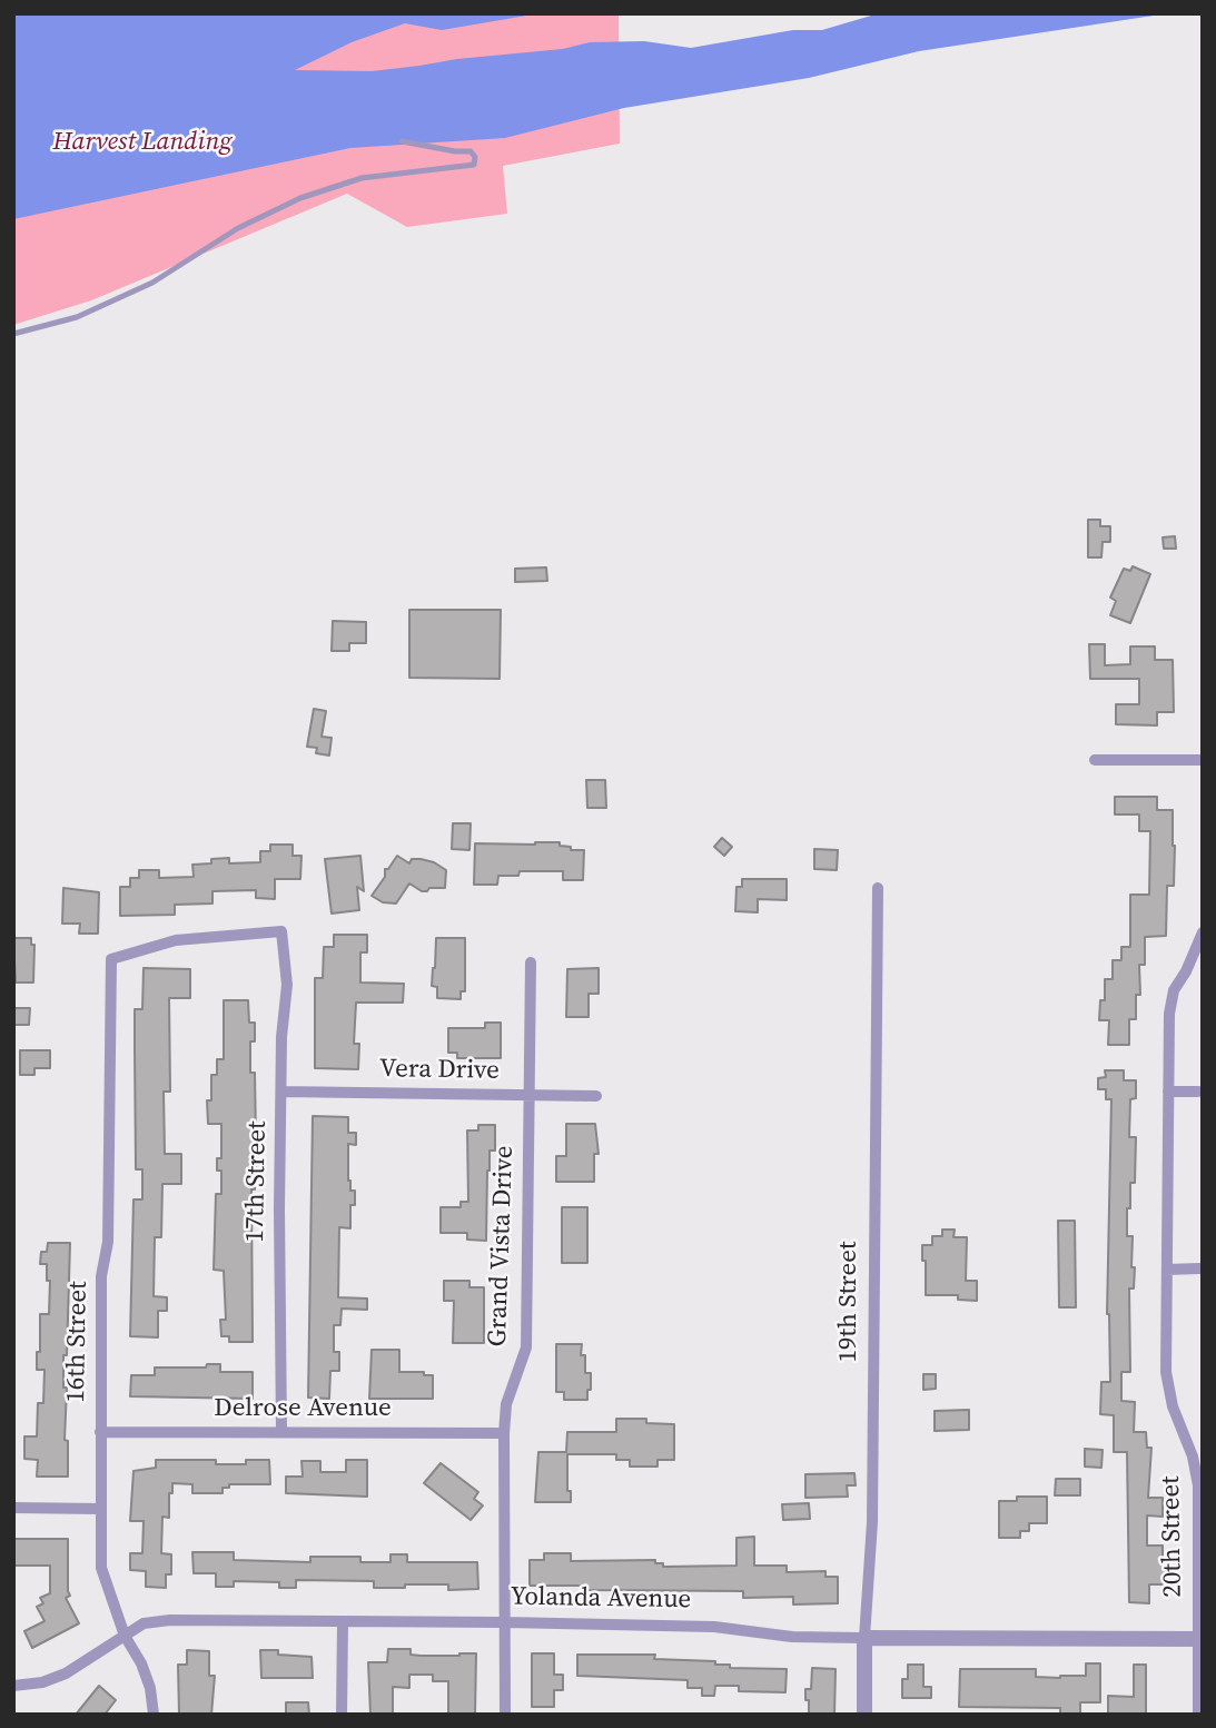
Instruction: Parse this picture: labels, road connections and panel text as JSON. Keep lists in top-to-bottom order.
{
  "streets": {
    "street": [
      "Vera Drive",
      "17th Street",
      "Grand Vista Drive",
      "19th Street",
      "16th Street",
      "Delrose Avenue",
      "20th Street",
      "Yolanda Avenue"
    ]
  },
  "crossings": [
    ["Vera Drive", "17th Street"],
    ["Vera Drive", "Grand Vista Drive"],
    ["17th Street", "16th Street"],
    ["17th Street", "Delrose Avenue"],
    ["Grand Vista Drive", "Delrose Avenue"],
    ["Grand Vista Drive", "Yolanda Avenue"],
    ["19th Street", "Yolanda Avenue"],
    ["16th Street", "Delrose Avenue"],
    ["16th Street", "Yolanda Avenue"],
    ["20th Street", "Yolanda Avenue"]
  ],
  "parks": ["Harvest Landing"]
}
